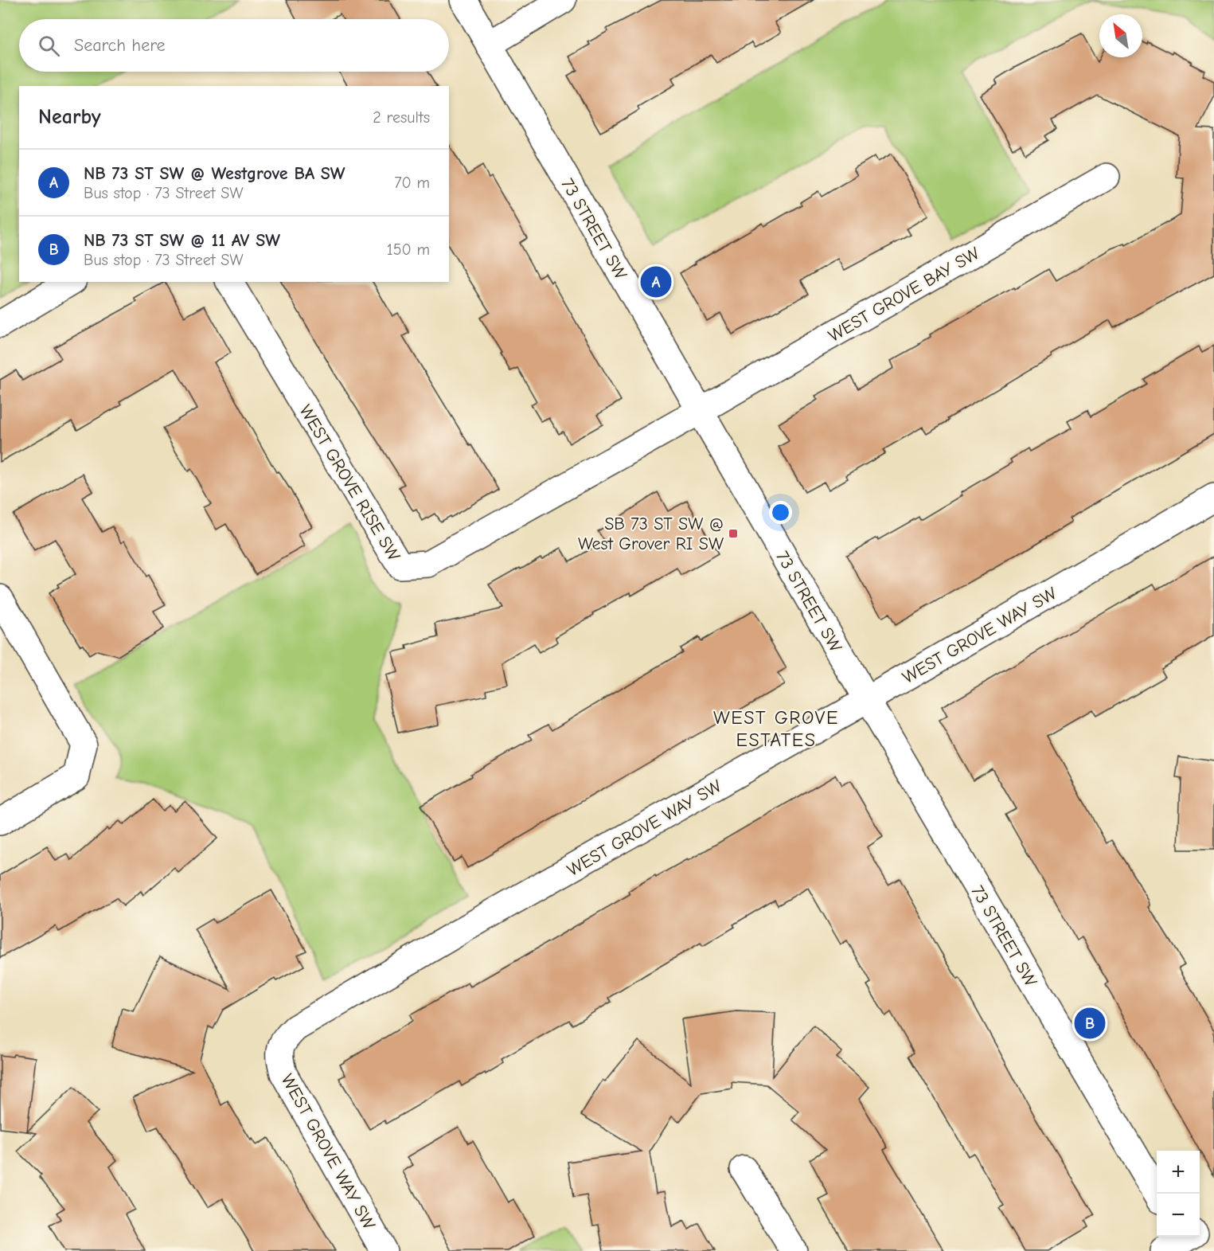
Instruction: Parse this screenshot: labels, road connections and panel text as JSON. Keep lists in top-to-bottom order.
{
  "streets": {
    "street": [
      "73 STREET SW",
      "WEST GROVE BAY SW",
      "WEST GROVE RISE SW",
      "WEST GROVE WAY SW"
    ]
  },
  "crossings": [
    ["73 STREET SW", "WEST GROVE BAY SW"],
    ["73 STREET SW", "WEST GROVE RISE SW"],
    ["73 STREET SW", "WEST GROVE WAY SW"],
    ["WEST GROVE BAY SW", "WEST GROVE RISE SW"]
  ],
  "districts": ["WEST GROVE ESTATES"],
  "places": {
    "transit": ["SB 73 ST SW @ West Grover RI SW"]
  },
  "north": "top left",
  "page": {
    "search": "Search here",
    "heading": ["Nearby", "2 results"],
    "list": [
      {
        "mark": "A",
        "name": "NB 73 ST SW @ Westgrove BA SW",
        "note": "Bus stop · 73 Street SW",
        "value": "70 m"
      },
      {
        "mark": "B",
        "name": "NB 73 ST SW @ 11 AV SW",
        "note": "Bus stop · 73 Street SW",
        "value": "150 m"
      }
    ],
    "pins": ["A", "B"],
    "map_buttons": ["+", "−"]
  }
}
